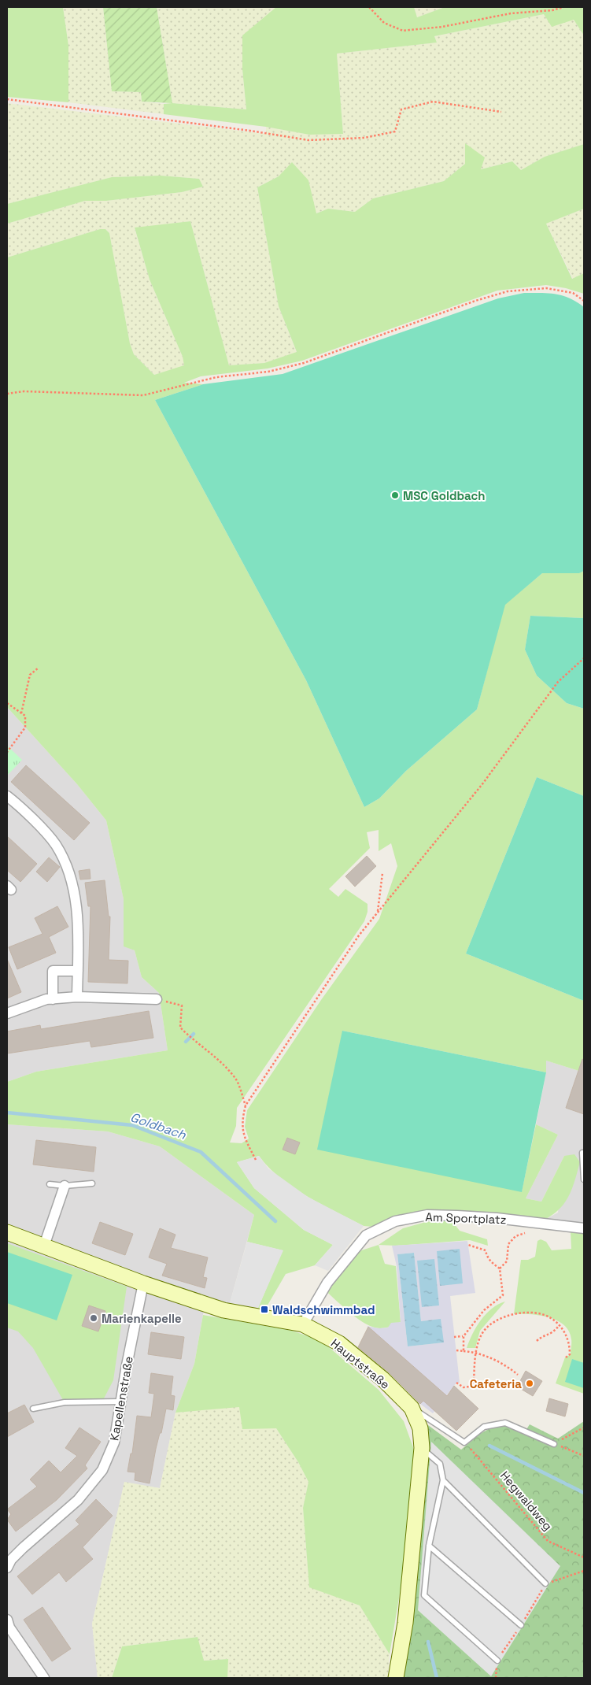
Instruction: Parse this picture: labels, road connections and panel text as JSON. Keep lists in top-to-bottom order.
{
  "streets": {
    "street": ["Am Sportplatz", "Hauptstraße", "Kapellenstraße"],
    "path": ["Hegwaldweg"]
  },
  "crossings": [
    ["Am Sportplatz", "Hauptstraße"],
    ["Hauptstraße", "Kapellenstraße"]
  ],
  "water": ["Goldbach"],
  "places": {
    "other": ["MSC Goldbach", "Marienkapelle", "Cafeteria"],
    "transit": ["Waldschwimmbad"]
  }
}
